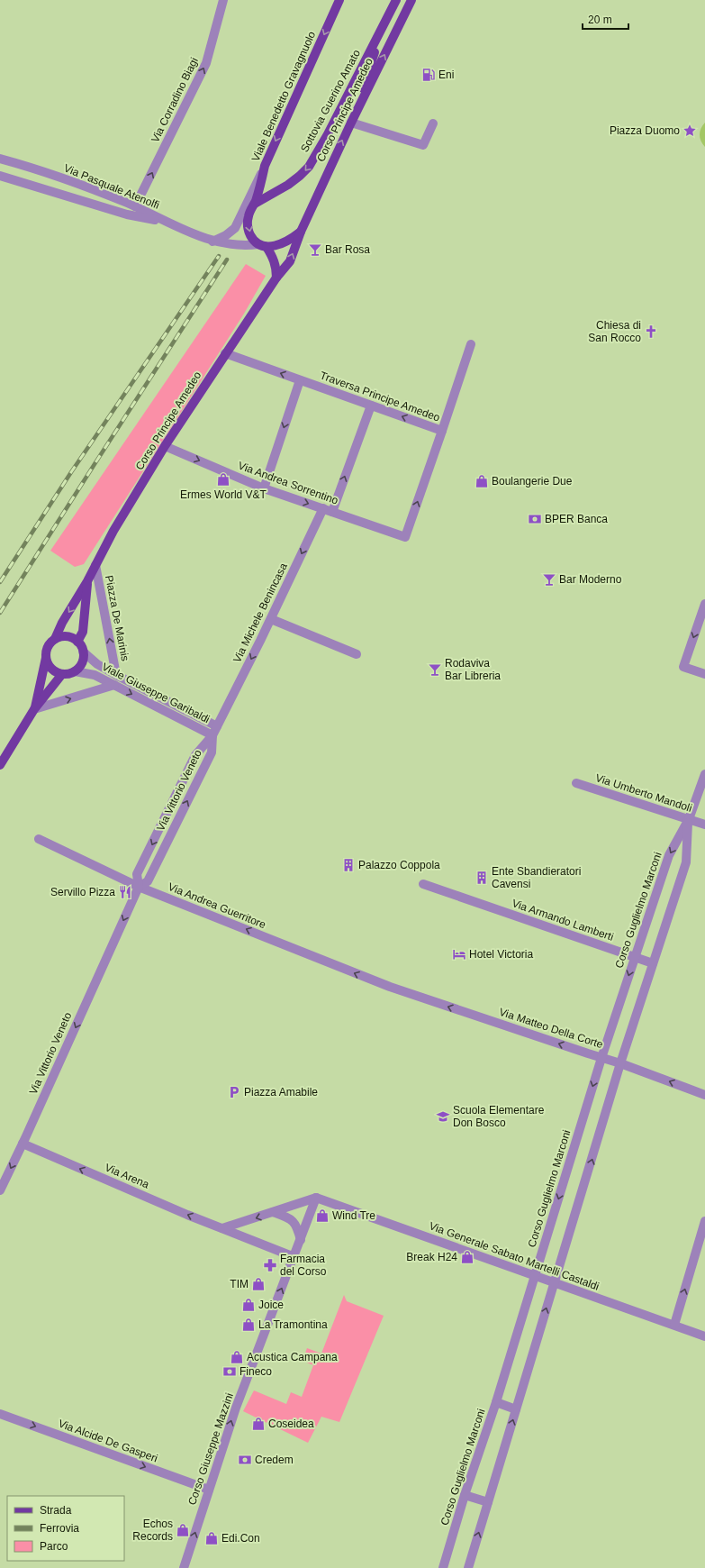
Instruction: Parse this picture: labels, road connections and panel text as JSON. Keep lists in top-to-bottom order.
{
  "streets": {
    "main road": [
      "Viale Benedetto Gravagnuolo",
      "Sottovia Guerino Amato",
      "Corso Principe Amedeo",
      "Piazza De Marinis"
    ],
    "street": [
      "Via Corradino Biagi",
      "Via Pasquale Atenolfi",
      "Traversa Principe Amedeo",
      "Via Andrea Sorrentino",
      "Via Michele Benincasa",
      "Viale Giuseppe Garibaldi",
      "Via Vittorio Veneto",
      "Via Umberto Mandoli",
      "Via Andrea Guerritore",
      "Corso Guglielmo Marconi",
      "Via Armando Lamberti",
      "Via Matteo Della Corte",
      "Via Arena",
      "Via Generale Sabato Martelli Castaldi",
      "Via Alcide De Gasperi",
      "Corso Giuseppe Mazzini"
    ]
  },
  "crossings": [
    ["Viale Benedetto Gravagnuolo", "Sottovia Guerino Amato"],
    ["Via Corradino Biagi", "Via Pasquale Atenolfi"],
    ["Sottovia Guerino Amato", "Corso Principe Amedeo"],
    ["Corso Principe Amedeo", "Traversa Principe Amedeo"],
    ["Corso Principe Amedeo", "Via Andrea Sorrentino"],
    ["Corso Principe Amedeo", "Piazza De Marinis"],
    ["Traversa Principe Amedeo", "Via Andrea Sorrentino"],
    ["Via Andrea Sorrentino", "Via Michele Benincasa"],
    ["Via Michele Benincasa", "Viale Giuseppe Garibaldi"],
    ["Piazza De Marinis", "Viale Giuseppe Garibaldi"],
    ["Viale Giuseppe Garibaldi", "Via Vittorio Veneto"],
    ["Via Vittorio Veneto", "Via Andrea Guerritore"],
    ["Via Vittorio Veneto", "Via Arena"],
    ["Via Umberto Mandoli", "Corso Guglielmo Marconi"],
    ["Via Andrea Guerritore", "Via Matteo Della Corte"],
    ["Corso Guglielmo Marconi", "Via Armando Lamberti"],
    ["Corso Guglielmo Marconi", "Via Matteo Della Corte"],
    ["Corso Guglielmo Marconi", "Via Generale Sabato Martelli Castaldi"],
    ["Via Arena", "Corso Giuseppe Mazzini"],
    ["Via Generale Sabato Martelli Castaldi", "Corso Giuseppe Mazzini"],
    ["Via Alcide De Gasperi", "Corso Giuseppe Mazzini"]
  ],
  "one_way": [
    "Viale Benedetto Gravagnuolo",
    "Via Corradino Biagi",
    "Corso Principe Amedeo",
    "Via Andrea Sorrentino",
    "Via Michele Benincasa",
    "Via Andrea Guerritore",
    "Via Matteo Della Corte",
    "Via Arena",
    "Via Alcide De Gasperi",
    "Corso Giuseppe Mazzini"
  ],
  "places": {
    "fuel station": ["Eni"],
    "place": ["Piazza Duomo"],
    "bar": ["Bar Rosa", "Bar Moderno", "Rodaviva Bar Libreria"],
    "church": ["Chiesa di San Rocco"],
    "shop": [
      "Ermes World V&T",
      "Boulangerie Due",
      "Wind Tre",
      "Break H24",
      "TIM",
      "Joice",
      "La Tramontina",
      "Acustica Campana",
      "Coseidea",
      "Echos Records",
      "Edi.Con"
    ],
    "bank": ["BPER Banca", "Fineco", "Credem"],
    "building": ["Palazzo Coppola", "Ente Sbandieratori Cavensi"],
    "restaurant": ["Servillo Pizza"],
    "hotel": ["Hotel Victoria"],
    "parking": ["Piazza Amabile"],
    "school or university": ["Scuola Elementare Don Bosco"],
    "pharmacy": ["Farmacia del Corso"]
  },
  "legend": ["Strada", "Ferrovia", "Parco"],
  "scale_bar": "20 m"
}
